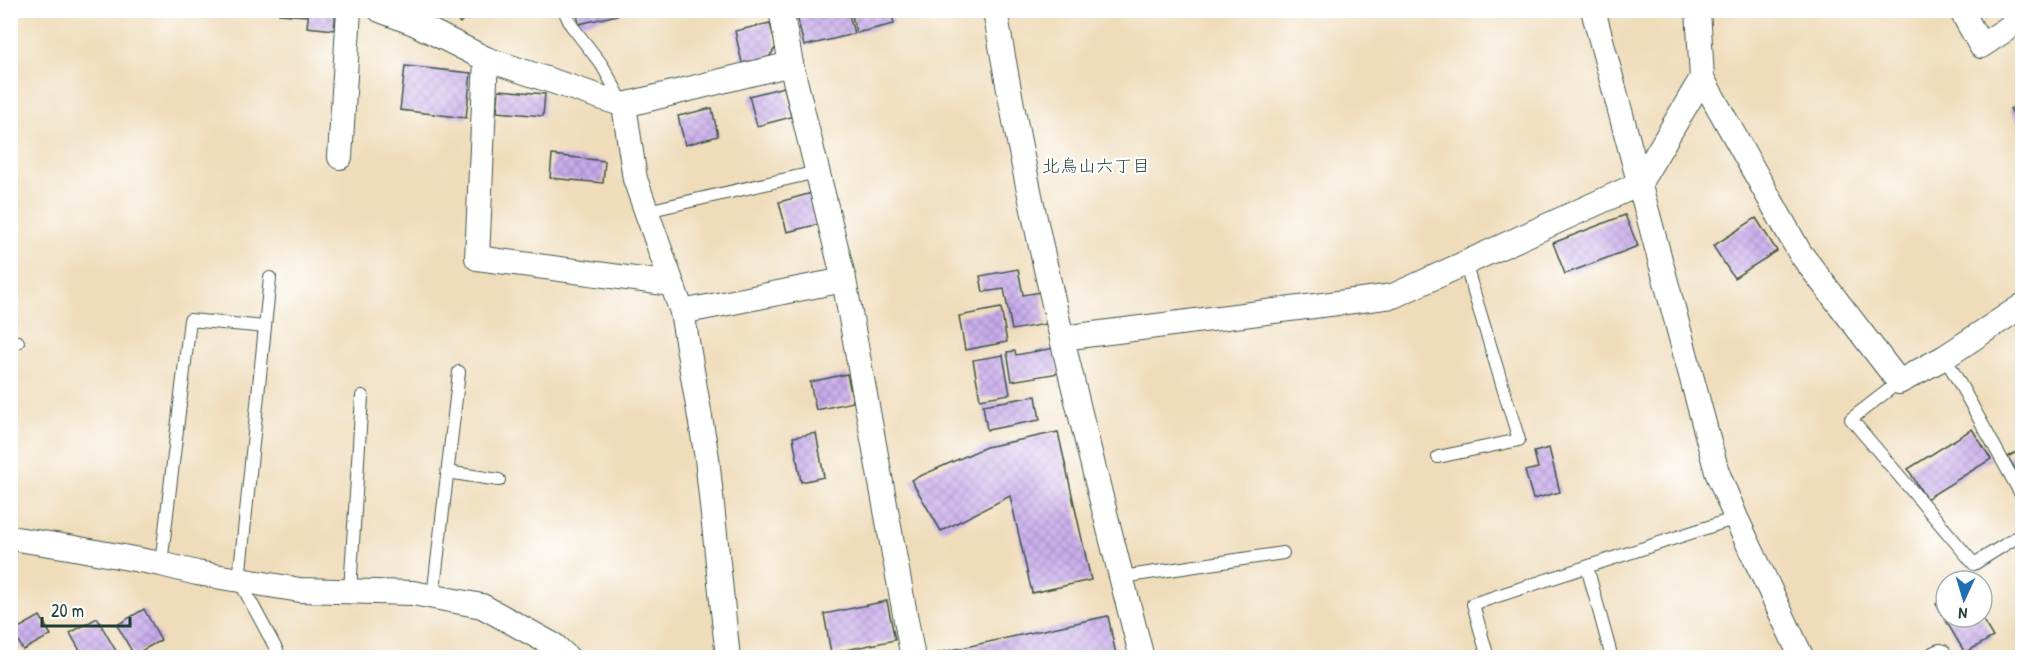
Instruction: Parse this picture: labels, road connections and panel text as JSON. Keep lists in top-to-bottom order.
{
  "districts": ["北烏山六丁目"],
  "scale_bar": "20 m",
  "north": "bottom"
}
